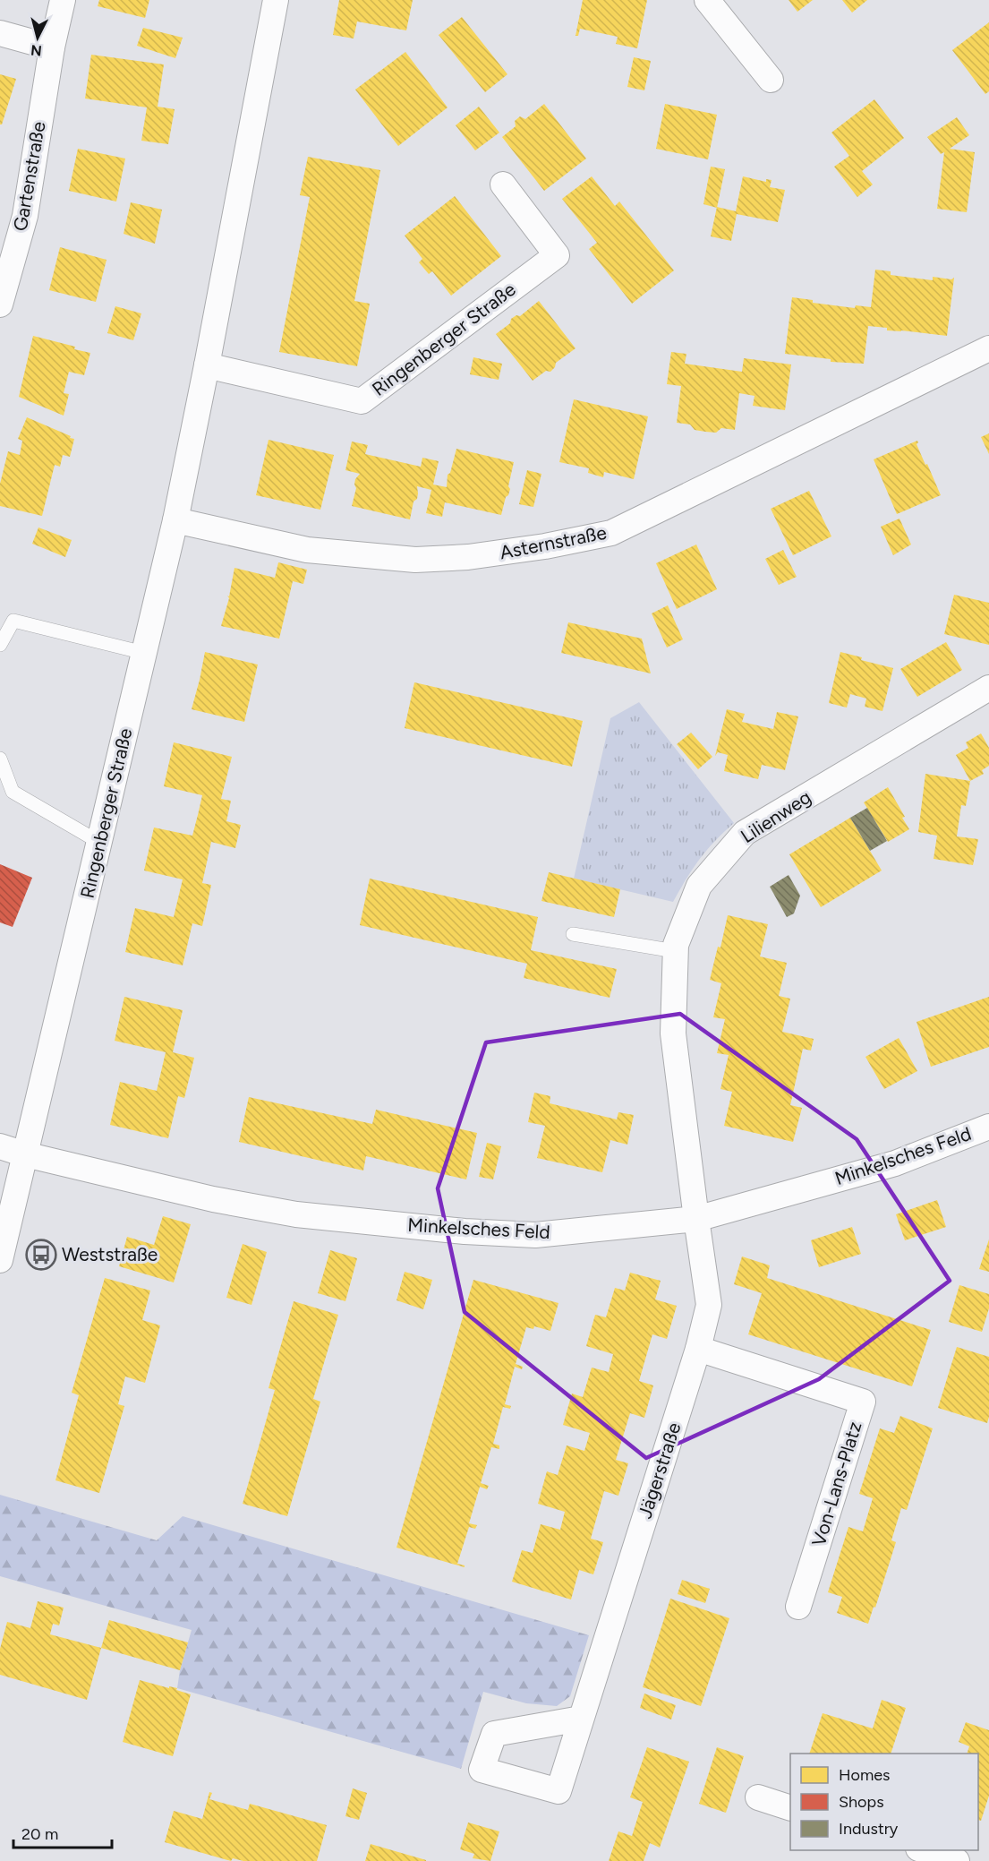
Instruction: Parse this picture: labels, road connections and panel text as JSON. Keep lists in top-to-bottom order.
{
  "streets": {
    "street": [
      "Gartenstraße",
      "Ringenberger Straße",
      "Asternstraße",
      "Lilienweg",
      "Minkelsches Feld",
      "Jägerstraße",
      "Von-Lans-Platz"
    ]
  },
  "crossings": [
    ["Ringenberger Straße", "Asternstraße"],
    ["Ringenberger Straße", "Minkelsches Feld"],
    ["Lilienweg", "Minkelsches Feld"],
    ["Lilienweg", "Jägerstraße"],
    ["Minkelsches Feld", "Jägerstraße"],
    ["Jägerstraße", "Von-Lans-Platz"]
  ],
  "places": {
    "bus stop": ["Weststraße"]
  },
  "legend": ["Homes", "Shops", "Industry"],
  "scale_bar": "20 m",
  "north": "bottom"
}
